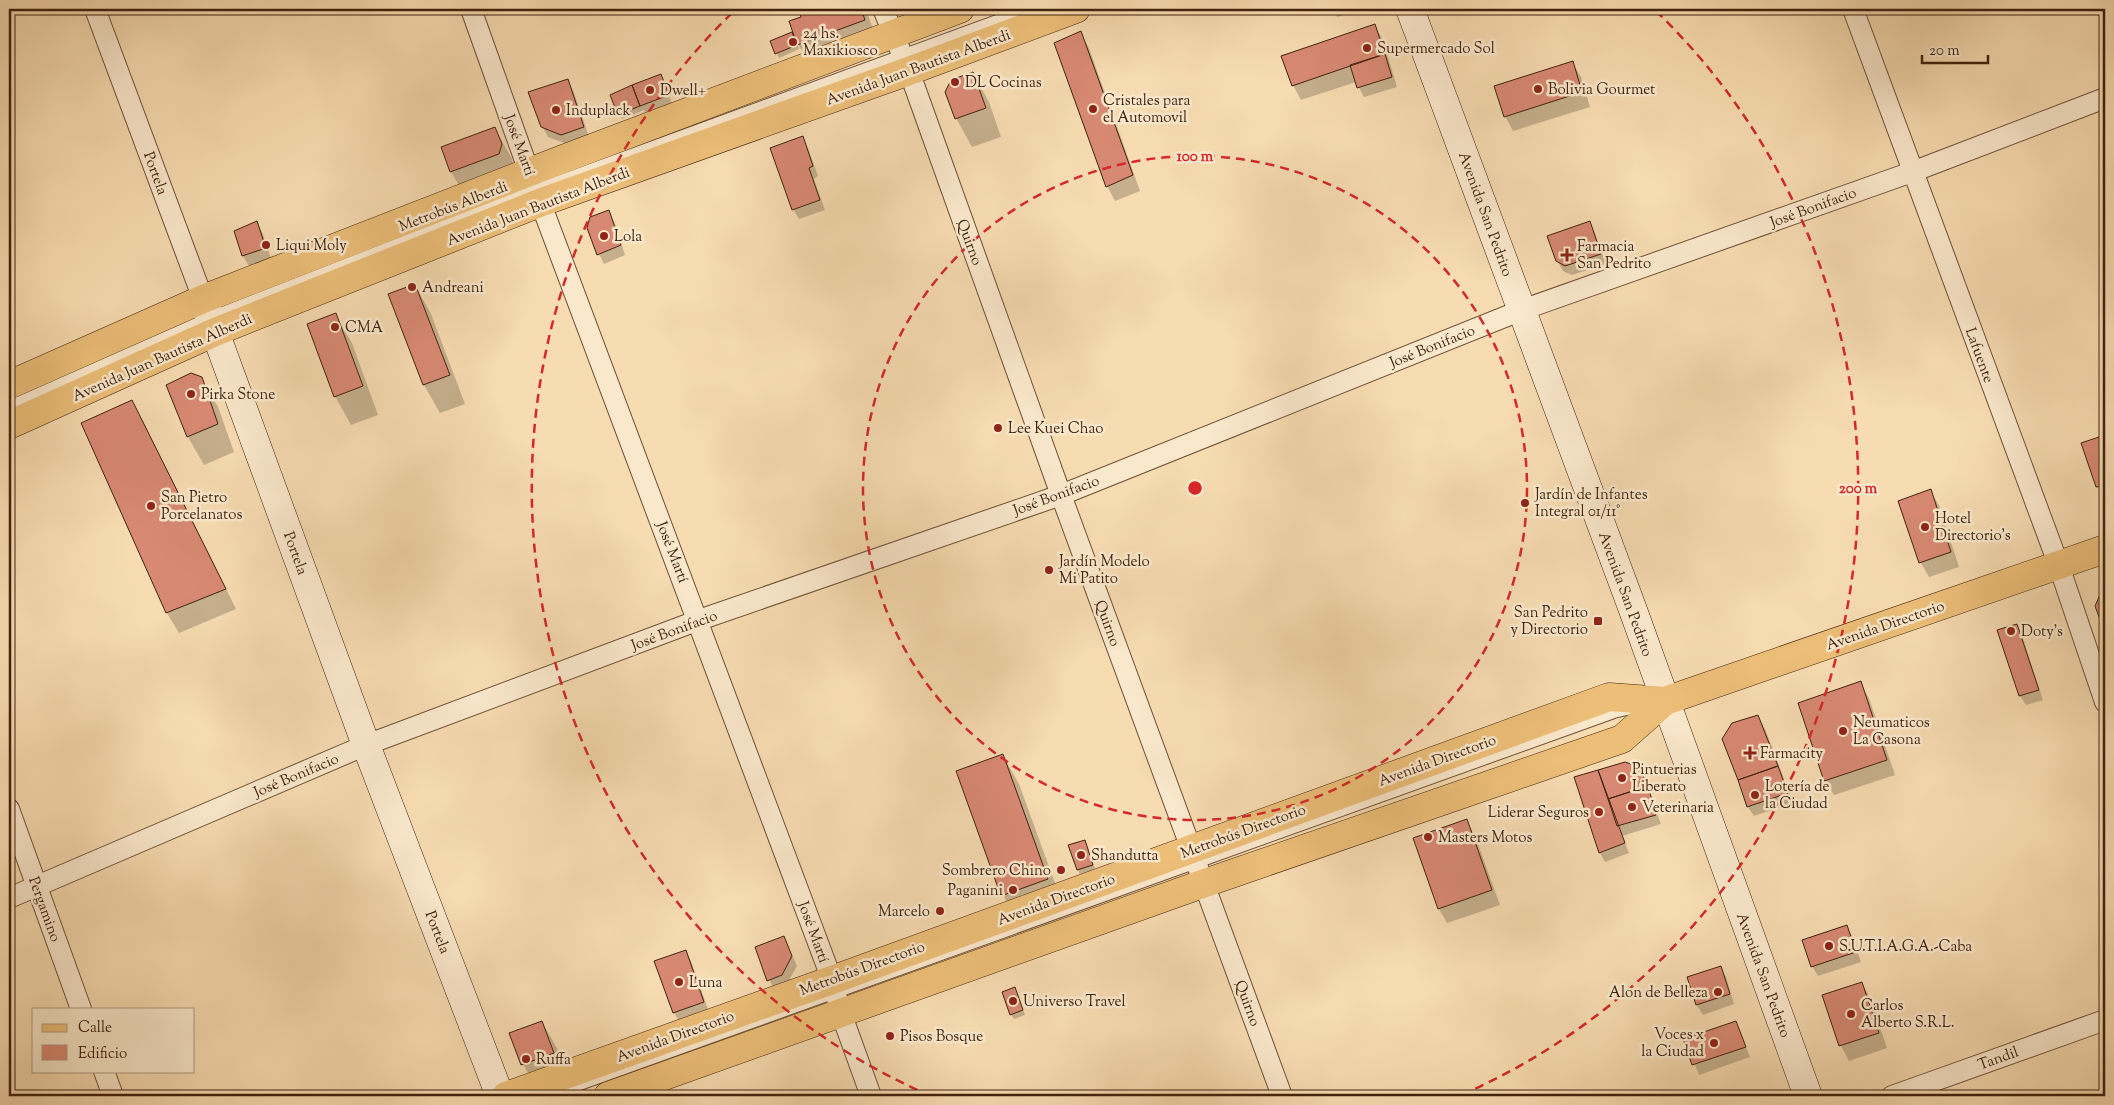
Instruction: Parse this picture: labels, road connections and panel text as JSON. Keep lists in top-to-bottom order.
{
  "streets": {
    "main road": [
      "Avenida Juan Bautista Alberdi",
      "Portela",
      "Avenida San Pedrito",
      "Avenida Directorio"
    ],
    "street": [
      "José Martí",
      "José Bonifacio",
      "Quirno",
      "Lafuente",
      "Pergamino",
      "Tandil"
    ]
  },
  "crossings": [
    ["Avenida Juan Bautista Alberdi", "José Martí"],
    ["Avenida Juan Bautista Alberdi", "Portela"],
    ["Avenida Juan Bautista Alberdi", "Quirno"],
    ["José Martí", "José Bonifacio"],
    ["José Martí", "Avenida Directorio"],
    ["Portela", "José Bonifacio"],
    ["José Bonifacio", "Avenida San Pedrito"],
    ["José Bonifacio", "Quirno"],
    ["José Bonifacio", "Lafuente"],
    ["José Bonifacio", "Pergamino"],
    ["Avenida San Pedrito", "Avenida Directorio"],
    ["Quirno", "Avenida Directorio"],
    ["Lafuente", "Avenida Directorio"]
  ],
  "places": {
    "other": [
      "24 hs. Maxikiosco",
      "Supermercado Sol",
      "DL Cocinas",
      "Bolivia Gourmet",
      "Dwell+",
      "Cristales para el Automovil",
      "Induplack",
      "Lola",
      "Liqui Moly",
      "Andreani",
      "CMA",
      "Pirka Stone",
      "Lee Kuei Chao",
      "Jardín de Infantes Integral 01/11°",
      "San Pietro Porcelanatos",
      "Hotel Directorio's",
      "Jardín Modelo Mi Patito",
      "Doty's",
      "Neumaticos La Casona",
      "Pintuerias Liberato",
      "Lotería de la Ciudad",
      "Veterinaria",
      "Liderar Seguros",
      "Masters Motos",
      "Shandutta",
      "Sombrero Chino",
      "Paganini",
      "Marcelo",
      "S.U.T.I.A.G.A.-Caba",
      "Luna",
      "Alon de Belleza",
      "Universo Travel",
      "Carlos Alberto S.R.L.",
      "Pisos Bosque",
      "Voces x la Ciudad",
      "Ruffa"
    ],
    "health": ["Farmacia San Pedrito", "Farmacity"],
    "transit": ["San Pedrito y Directorio"]
  },
  "legend": ["Calle", "Edificio"],
  "scale_bar": "20 m",
  "rings": ["100 m", "200 m"]
}
